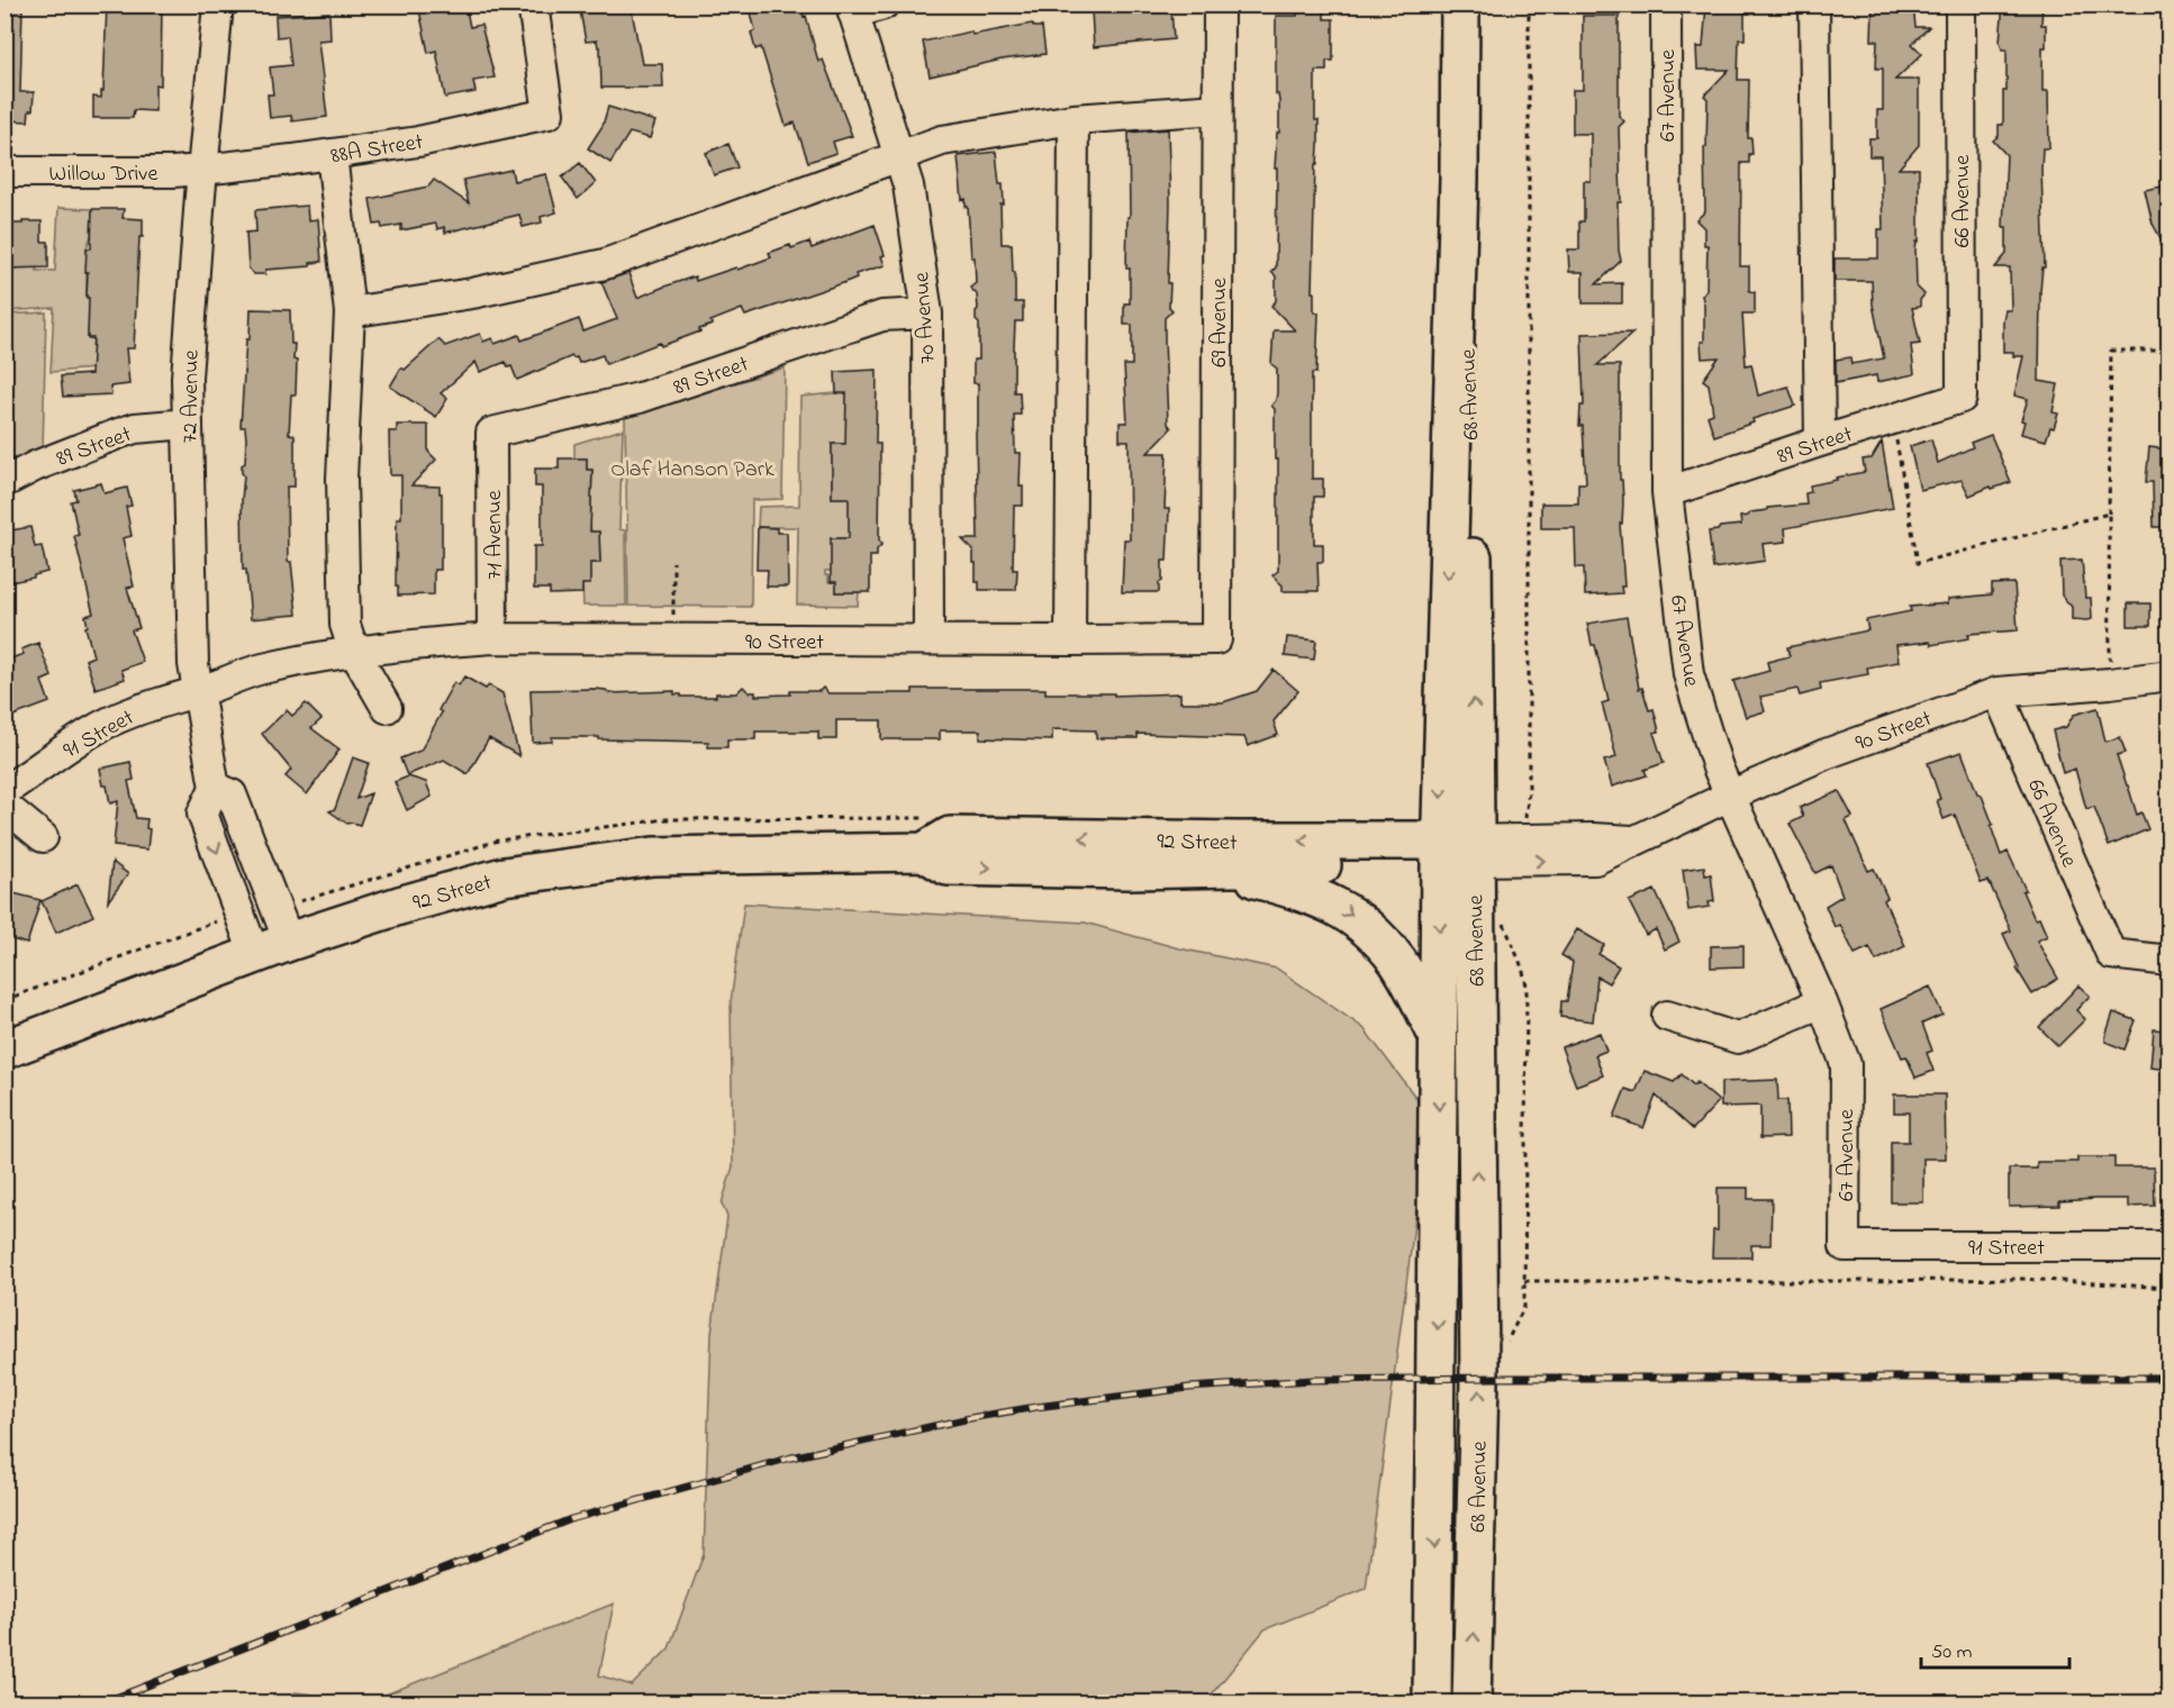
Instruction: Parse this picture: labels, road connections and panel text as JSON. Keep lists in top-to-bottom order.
{
  "streets": {
    "main road": ["68 Avenue", "92 Street"],
    "street": [
      "67 Avenue",
      "88A Street",
      "Willow Drive",
      "66 Avenue",
      "70 Avenue",
      "69 Avenue",
      "89 Street",
      "72 Avenue",
      "71 Avenue",
      "90 Street",
      "91 Street"
    ]
  },
  "crossings": [
    ["67 Avenue", "89 Street"],
    ["67 Avenue", "90 Street"],
    ["67 Avenue", "91 Street"],
    ["88A Street", "Willow Drive"],
    ["88A Street", "72 Avenue"],
    ["Willow Drive", "72 Avenue"],
    ["66 Avenue", "89 Street"],
    ["66 Avenue", "90 Street"],
    ["70 Avenue", "89 Street"],
    ["70 Avenue", "90 Street"],
    ["69 Avenue", "90 Street"],
    ["89 Street", "72 Avenue"],
    ["89 Street", "71 Avenue"],
    ["68 Avenue", "90 Street"],
    ["68 Avenue", "92 Street"],
    ["72 Avenue", "90 Street"],
    ["72 Avenue", "91 Street"],
    ["72 Avenue", "92 Street"],
    ["71 Avenue", "90 Street"],
    ["90 Street", "91 Street"],
    ["90 Street", "92 Street"]
  ],
  "parks": ["Olaf Hanson Park"],
  "scale_bar": "50 m"
}
